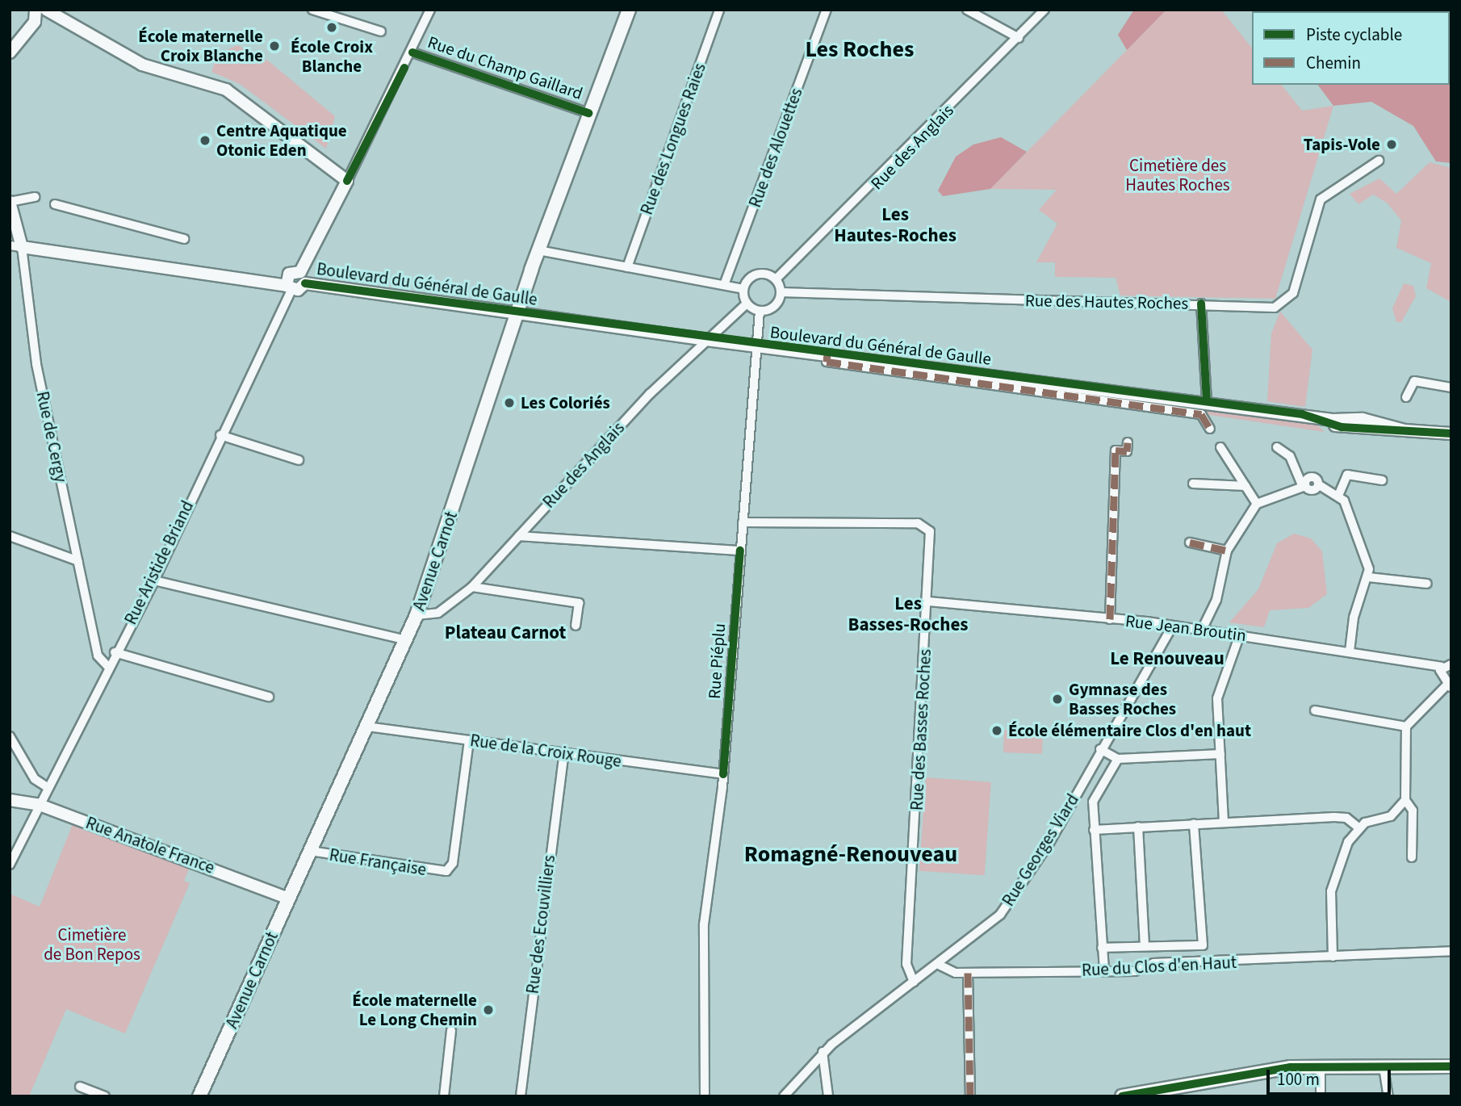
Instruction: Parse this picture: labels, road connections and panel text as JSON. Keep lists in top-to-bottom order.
{
  "streets": {
    "main road": ["Avenue Carnot"],
    "street": [
      "Rue du Champ Gaillard",
      "Rue des Longues Raies",
      "Rue des Anglais",
      "Rue des Alouettes",
      "Boulevard du Général de Gaulle",
      "Rue des Hautes Roches",
      "Rue de Cergy",
      "Rue Aristide Briand",
      "Rue Jean Broutin",
      "Rue Piéplu",
      "Rue des Basses Roches",
      "Rue de la Croix Rouge",
      "Rue Anatole France",
      "Rue Georges Viard",
      "Rue Française",
      "Rue des Ecouvilliers",
      "Rue du Clos d'en Haut"
    ]
  },
  "crossings": [
    ["Rue du Champ Gaillard", "Avenue Carnot"],
    ["Rue des Anglais", "Boulevard du Général de Gaulle"],
    ["Rue des Anglais", "Rue des Hautes Roches"],
    ["Rue des Anglais", "Avenue Carnot"],
    ["Rue des Anglais", "Rue Piéplu"],
    ["Boulevard du Général de Gaulle", "Avenue Carnot"],
    ["Boulevard du Général de Gaulle", "Rue Piéplu"],
    ["Rue des Hautes Roches", "Rue Piéplu"],
    ["Rue de Cergy", "Rue Aristide Briand"],
    ["Avenue Carnot", "Rue de la Croix Rouge"],
    ["Avenue Carnot", "Rue Anatole France"],
    ["Avenue Carnot", "Rue Française"],
    ["Rue Aristide Briand", "Rue Anatole France"],
    ["Rue Jean Broutin", "Rue des Basses Roches"],
    ["Rue Jean Broutin", "Rue Georges Viard"],
    ["Rue Piéplu", "Rue des Basses Roches"],
    ["Rue Piéplu", "Rue de la Croix Rouge"],
    ["Rue des Basses Roches", "Rue Georges Viard"],
    ["Rue de la Croix Rouge", "Rue Française"],
    ["Rue de la Croix Rouge", "Rue des Ecouvilliers"],
    ["Rue Georges Viard", "Rue du Clos d'en Haut"]
  ],
  "districts": [
    "Les Roches",
    "Les Hautes-Roches",
    "Les Basses-Roches",
    "Plateau Carnot",
    "Le Renouveau",
    "Romagné-Renouveau"
  ],
  "parks": ["Cimetière des Hautes Roches", "Cimetière de Bon Repos"],
  "places": [
    "École Croix Blanche",
    "École maternelle Croix Blanche",
    "Centre Aquatique Otonic Eden",
    "Tapis-Vole",
    "Les Coloriés",
    "Gymnase des Basses Roches",
    "École élémentaire Clos d'en haut",
    "École maternelle Le Long Chemin"
  ],
  "legend": ["Piste cyclable", "Chemin"],
  "scale_bar": "100 m"
}
